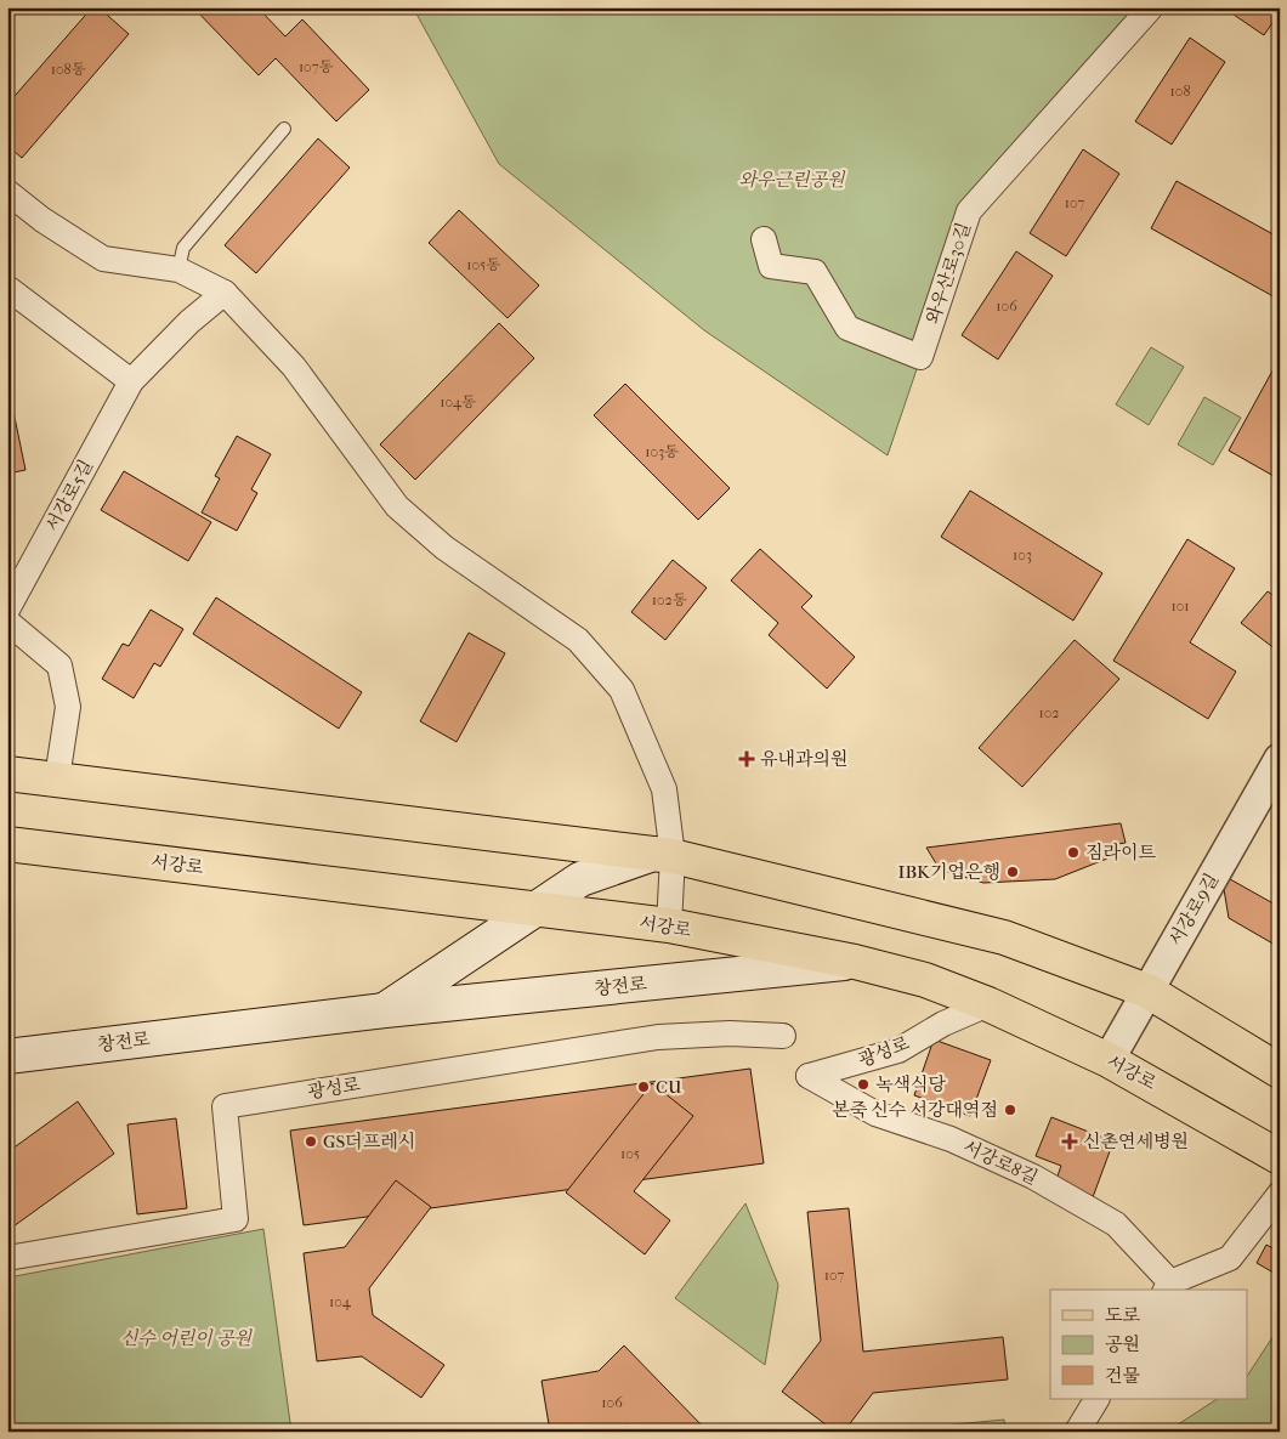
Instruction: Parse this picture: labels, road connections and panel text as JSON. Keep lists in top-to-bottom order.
{
  "streets": {
    "main road": ["서강로", "창전로"],
    "street": [
      "와우산로30길",
      "서강로5길",
      "서강로9길",
      "광성로",
      "서강로8길"
    ]
  },
  "crossings": [
    ["서강로", "서강로9길"],
    ["서강로", "창전로"],
    ["서강로", "광성로"],
    ["광성로", "서강로8길"]
  ],
  "parks": ["와우근린공원", "신수 어린이 공원"],
  "places": {
    "health": ["유내과의원", "신촌연세병원"],
    "other": [
      "짐라이트",
      "IBK기업은행",
      "녹색식당",
      "CU",
      "본죽 신수 서강대역점",
      "GS더프레시"
    ]
  },
  "house_numbers": [
    "107동",
    "108동",
    "108",
    "107",
    "105동",
    "106",
    "104동",
    "103동",
    "103",
    "102동",
    "101",
    "102",
    "105",
    "107",
    "104",
    "106"
  ],
  "legend": ["도로", "공원", "건물"]
}
